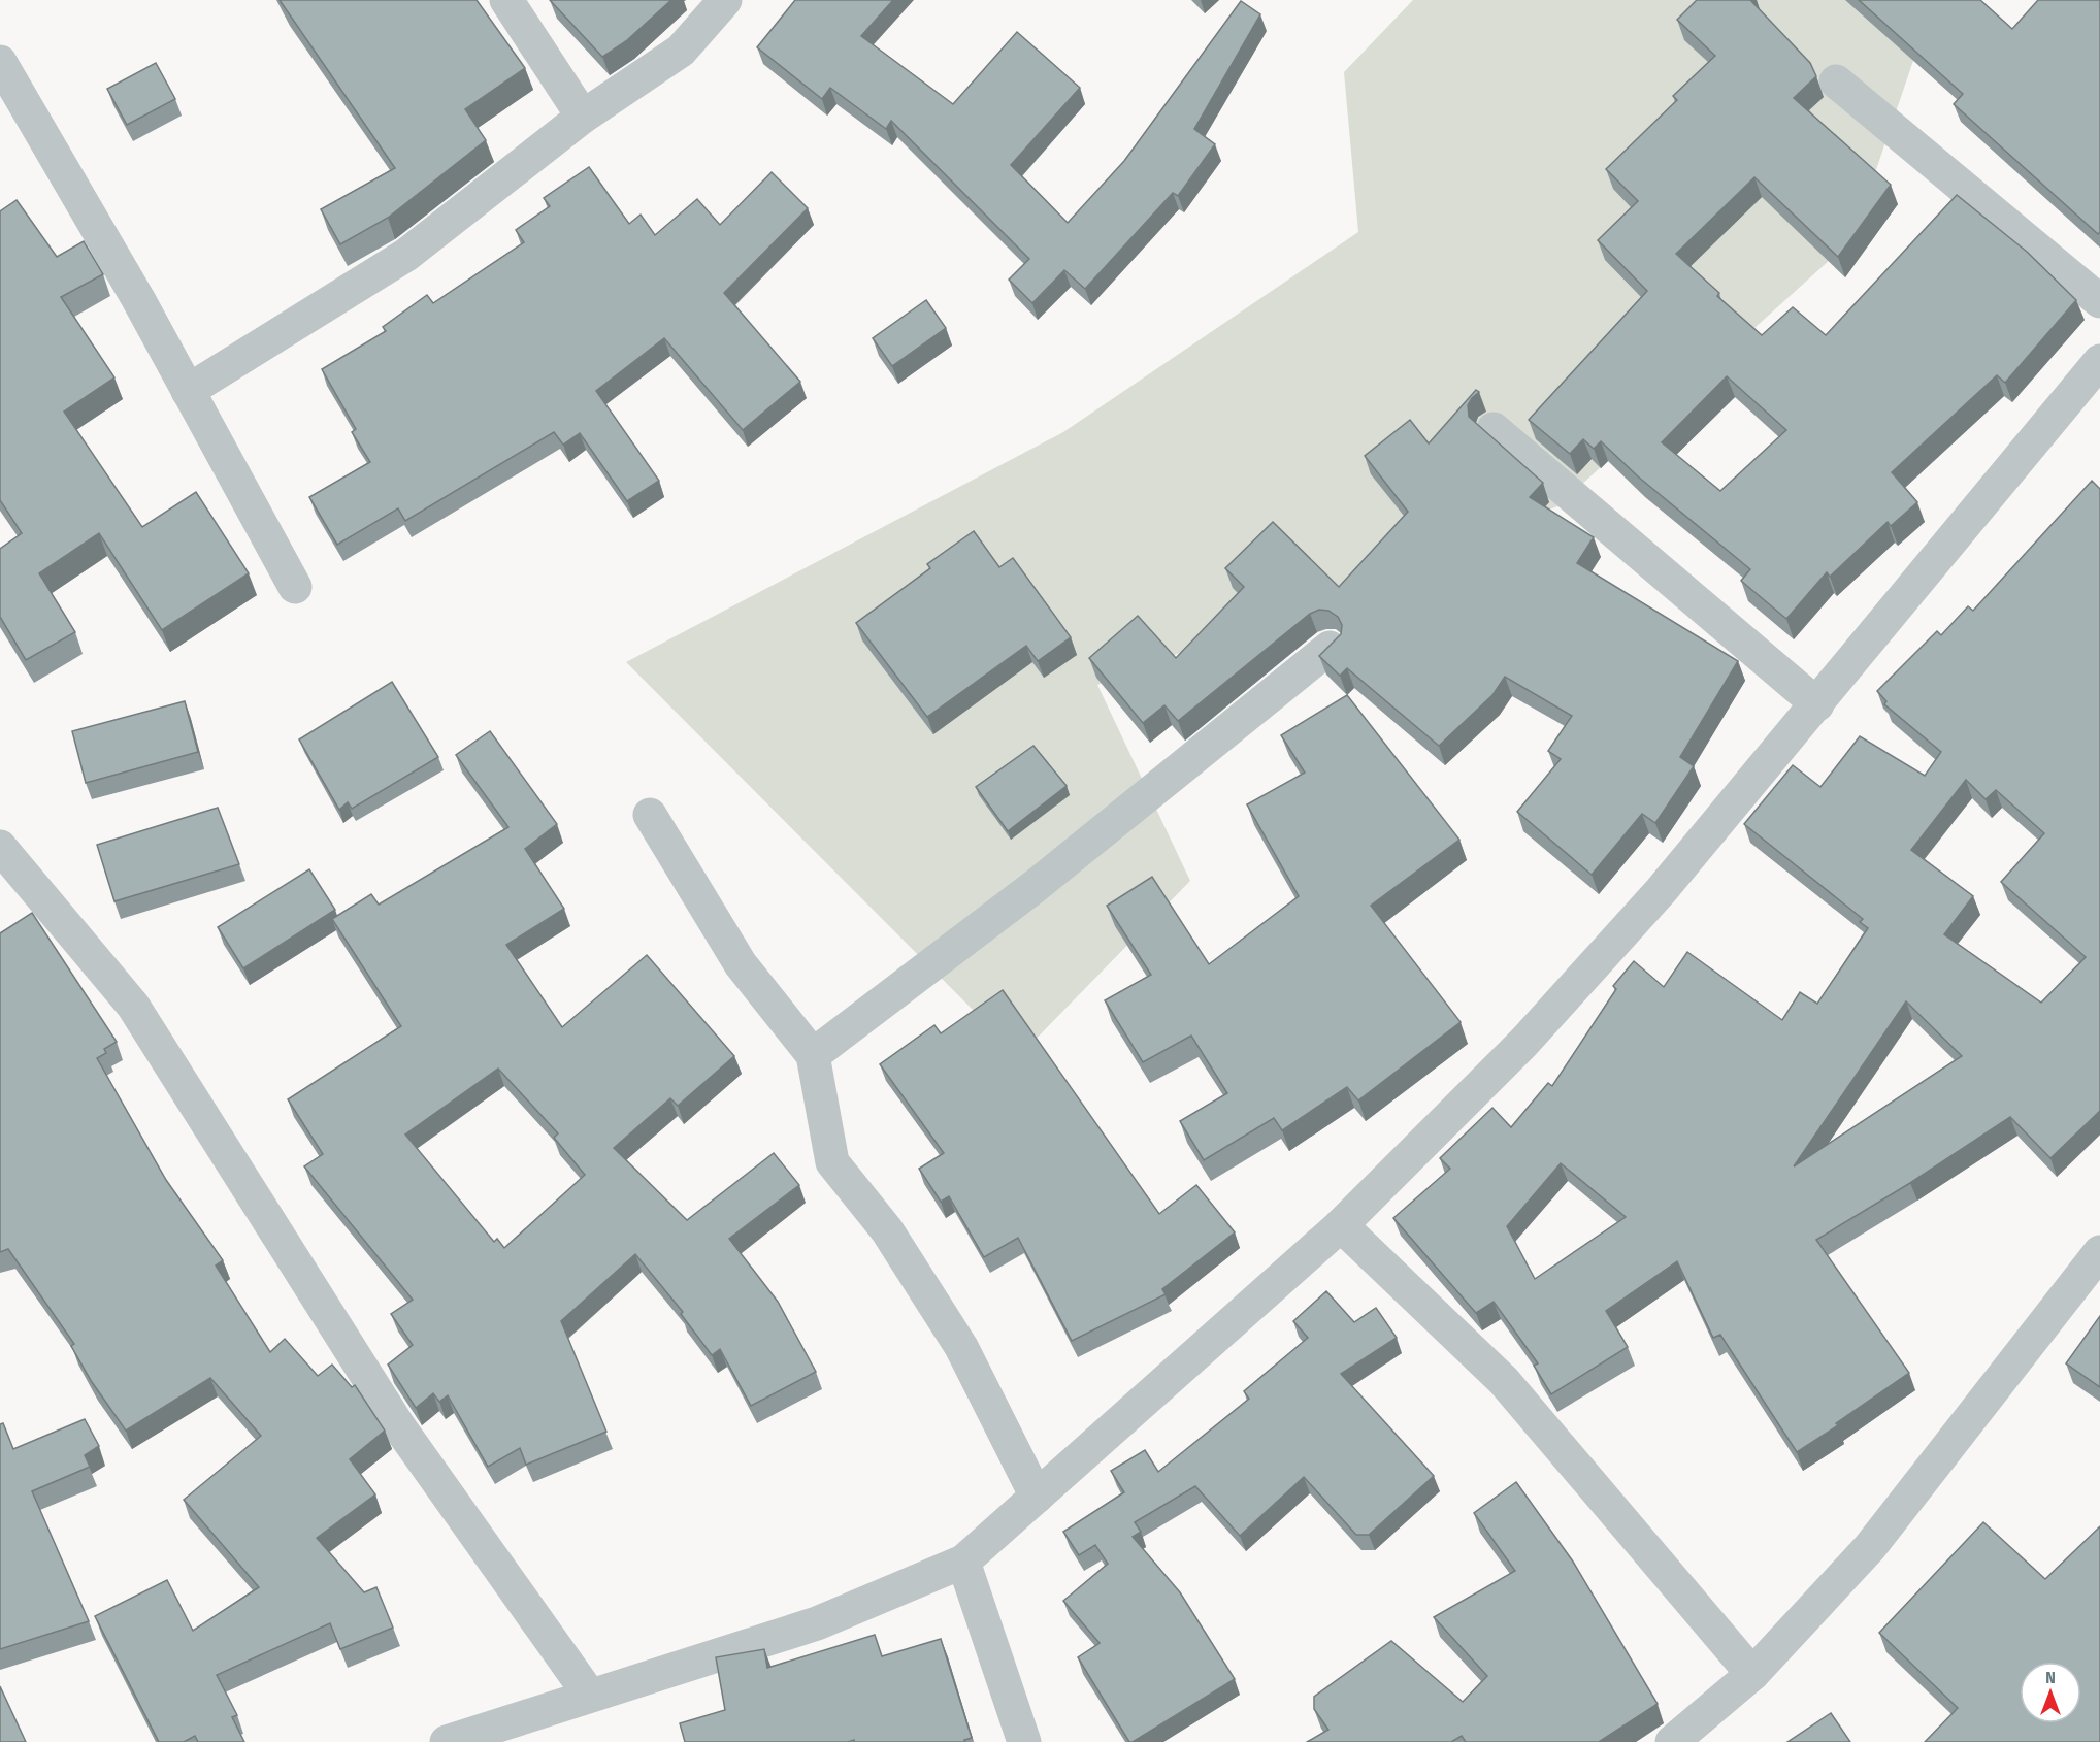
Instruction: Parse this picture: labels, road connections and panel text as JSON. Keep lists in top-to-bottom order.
{
  "north": "top"
}
